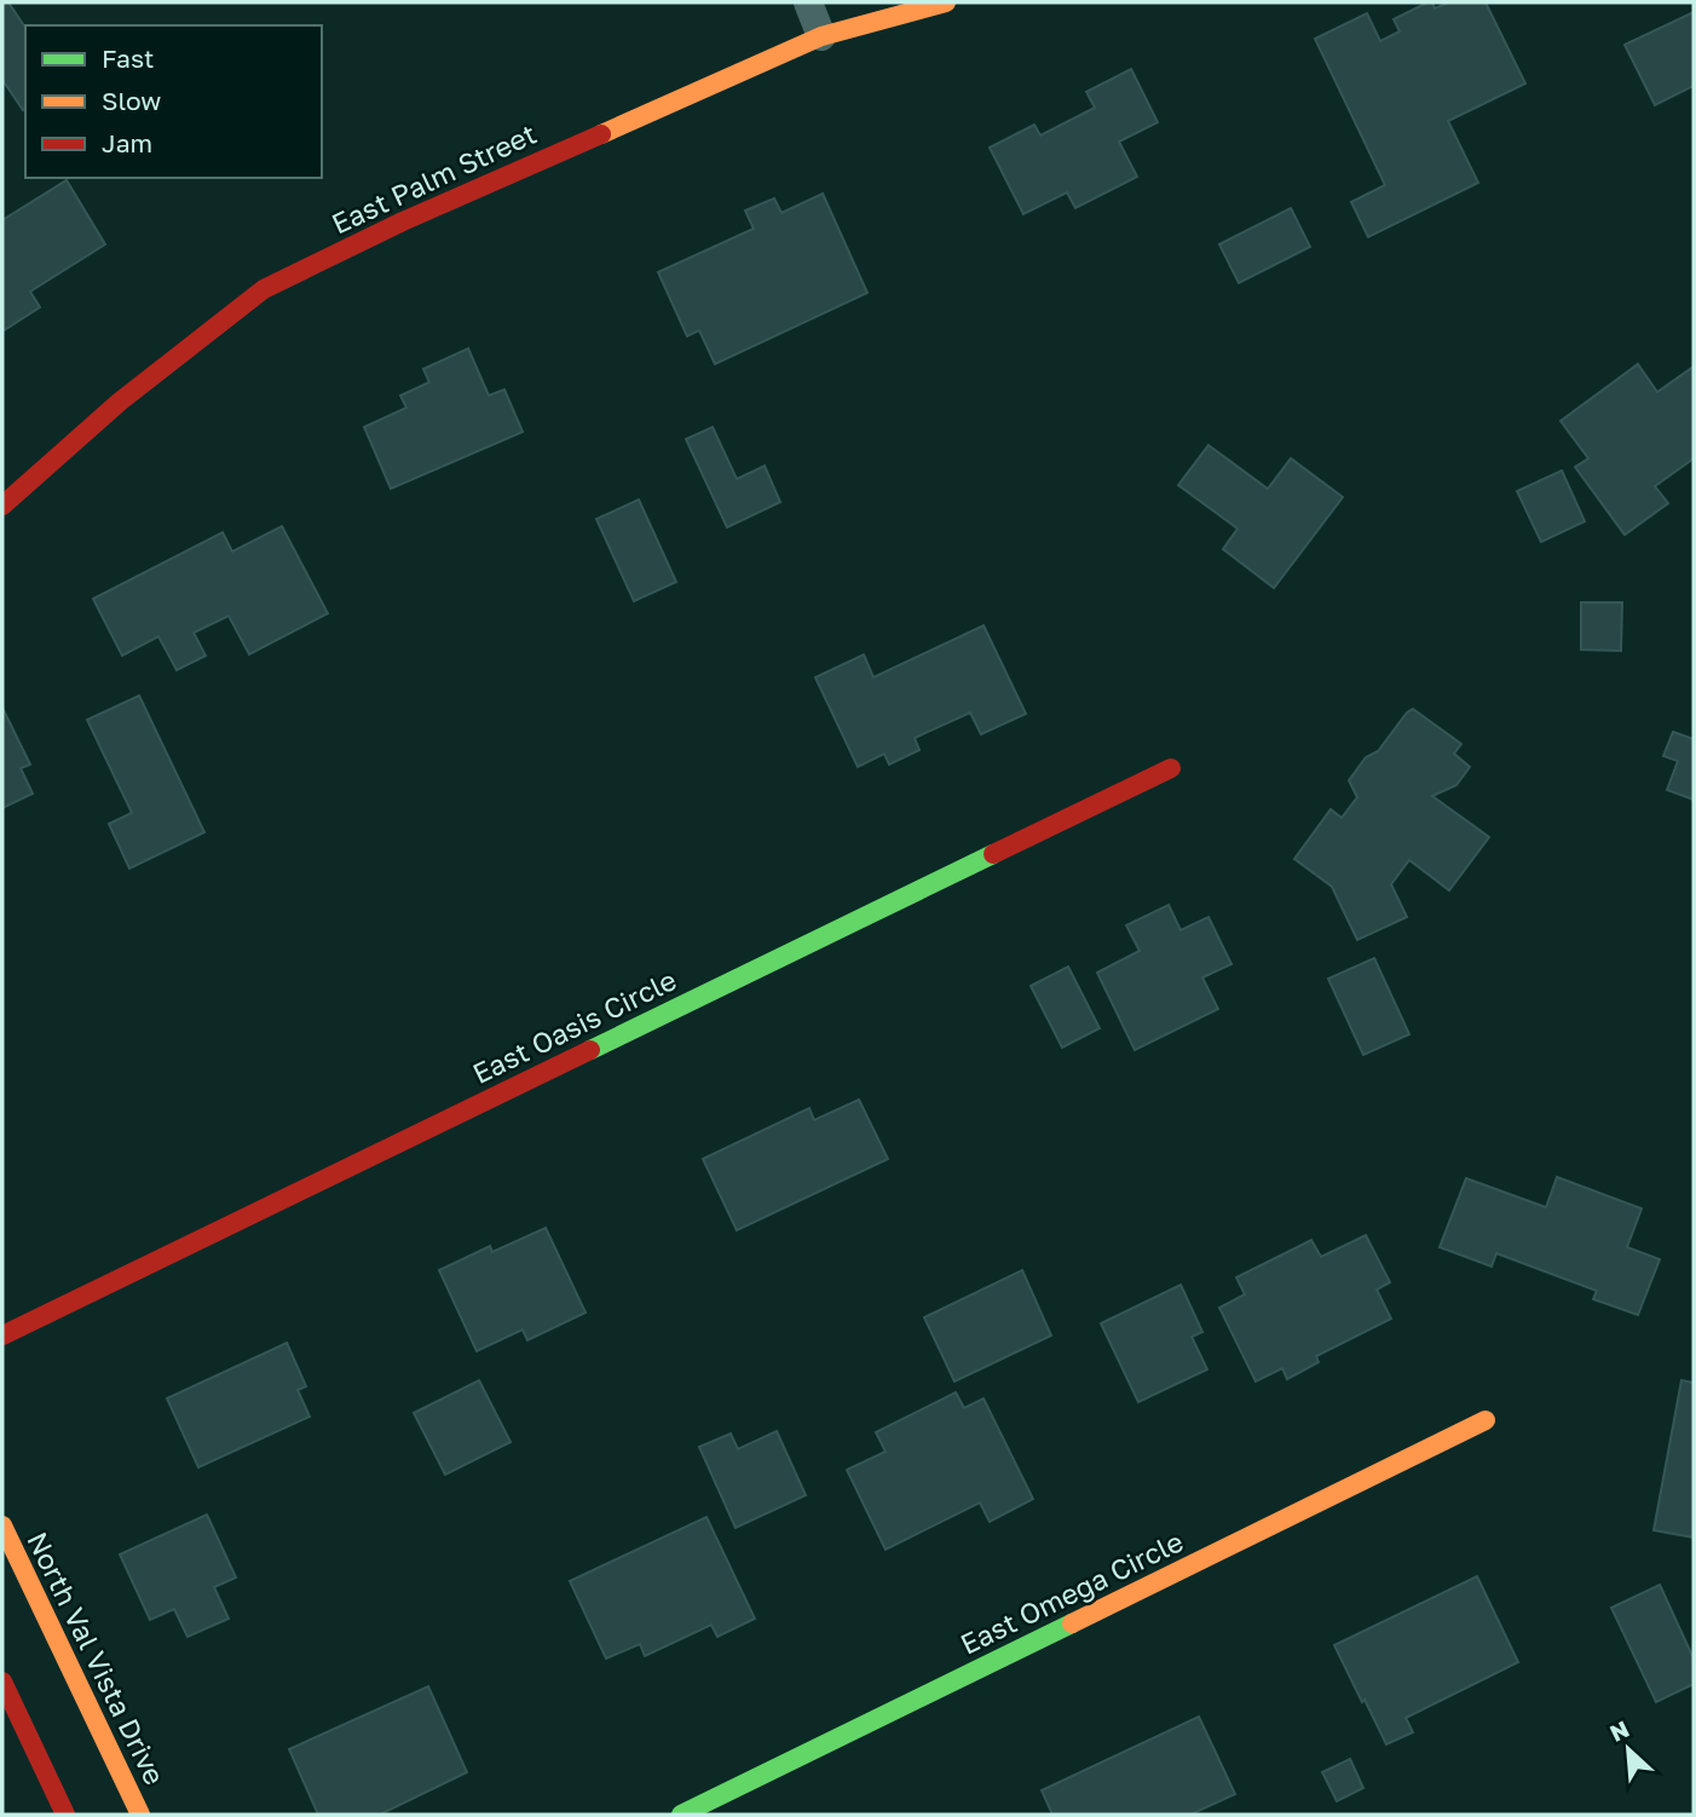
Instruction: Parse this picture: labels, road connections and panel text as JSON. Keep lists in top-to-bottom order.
{
  "streets": {
    "street": [
      "East Palm Street",
      "East Oasis Circle",
      "East Omega Circle",
      "North Val Vista Drive"
    ]
  },
  "legend": ["Fast", "Slow", "Jam"],
  "north": "top left"
}
